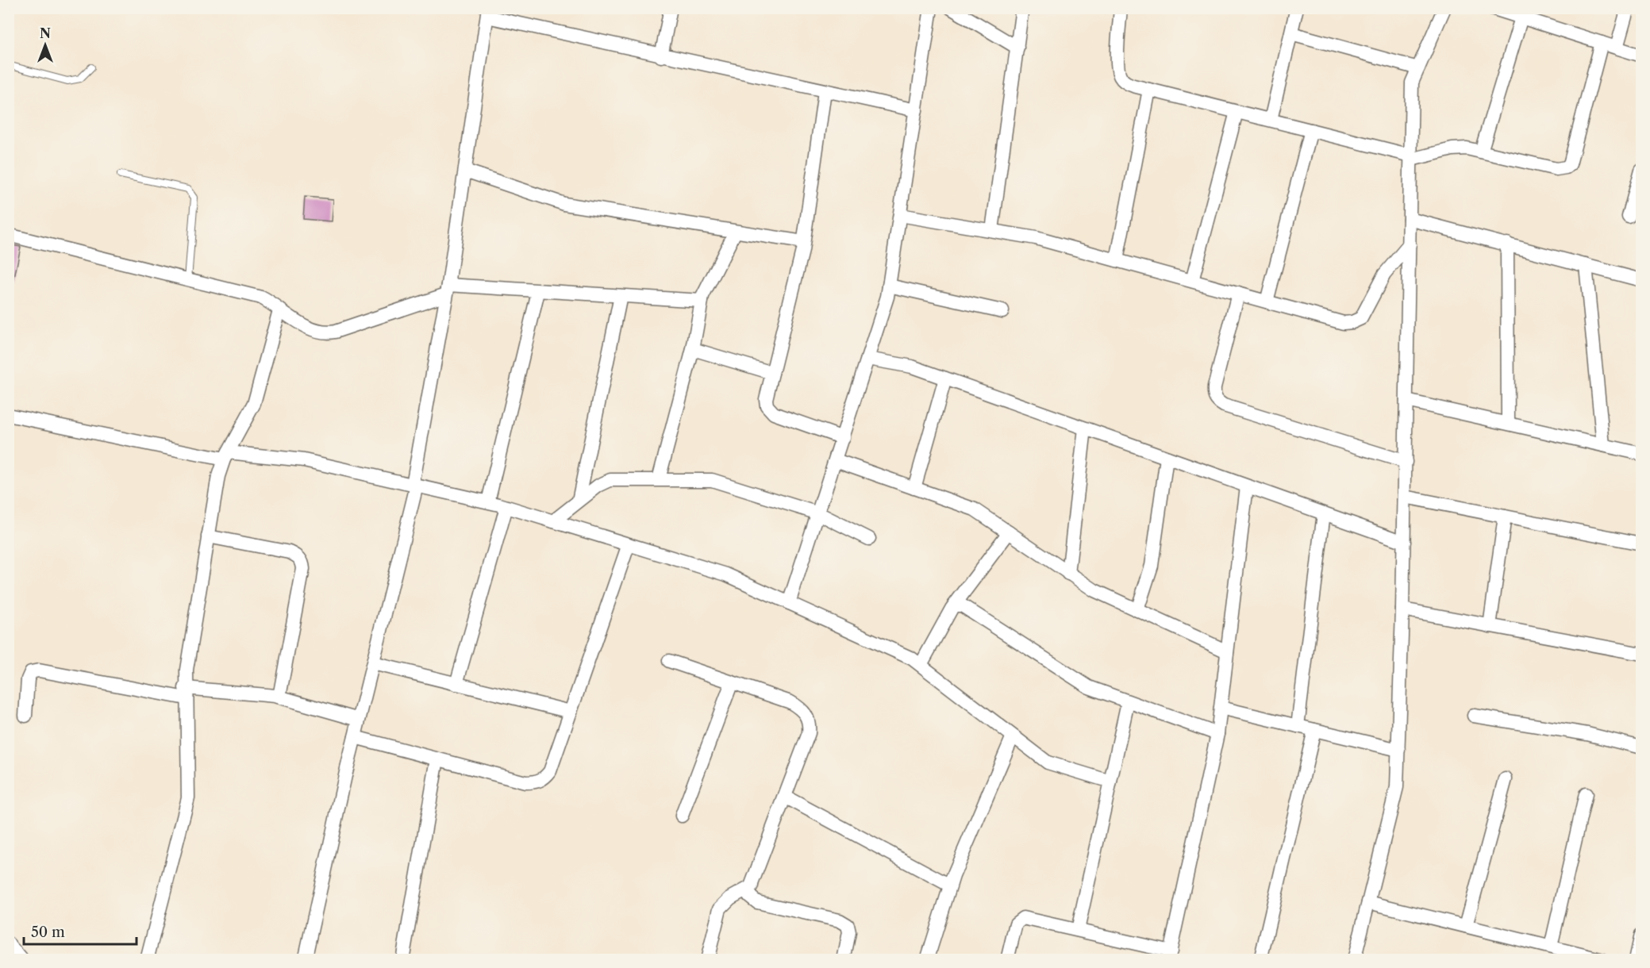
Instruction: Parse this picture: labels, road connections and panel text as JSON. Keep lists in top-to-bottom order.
{
  "scale_bar": "50 m",
  "north": "top"
}
